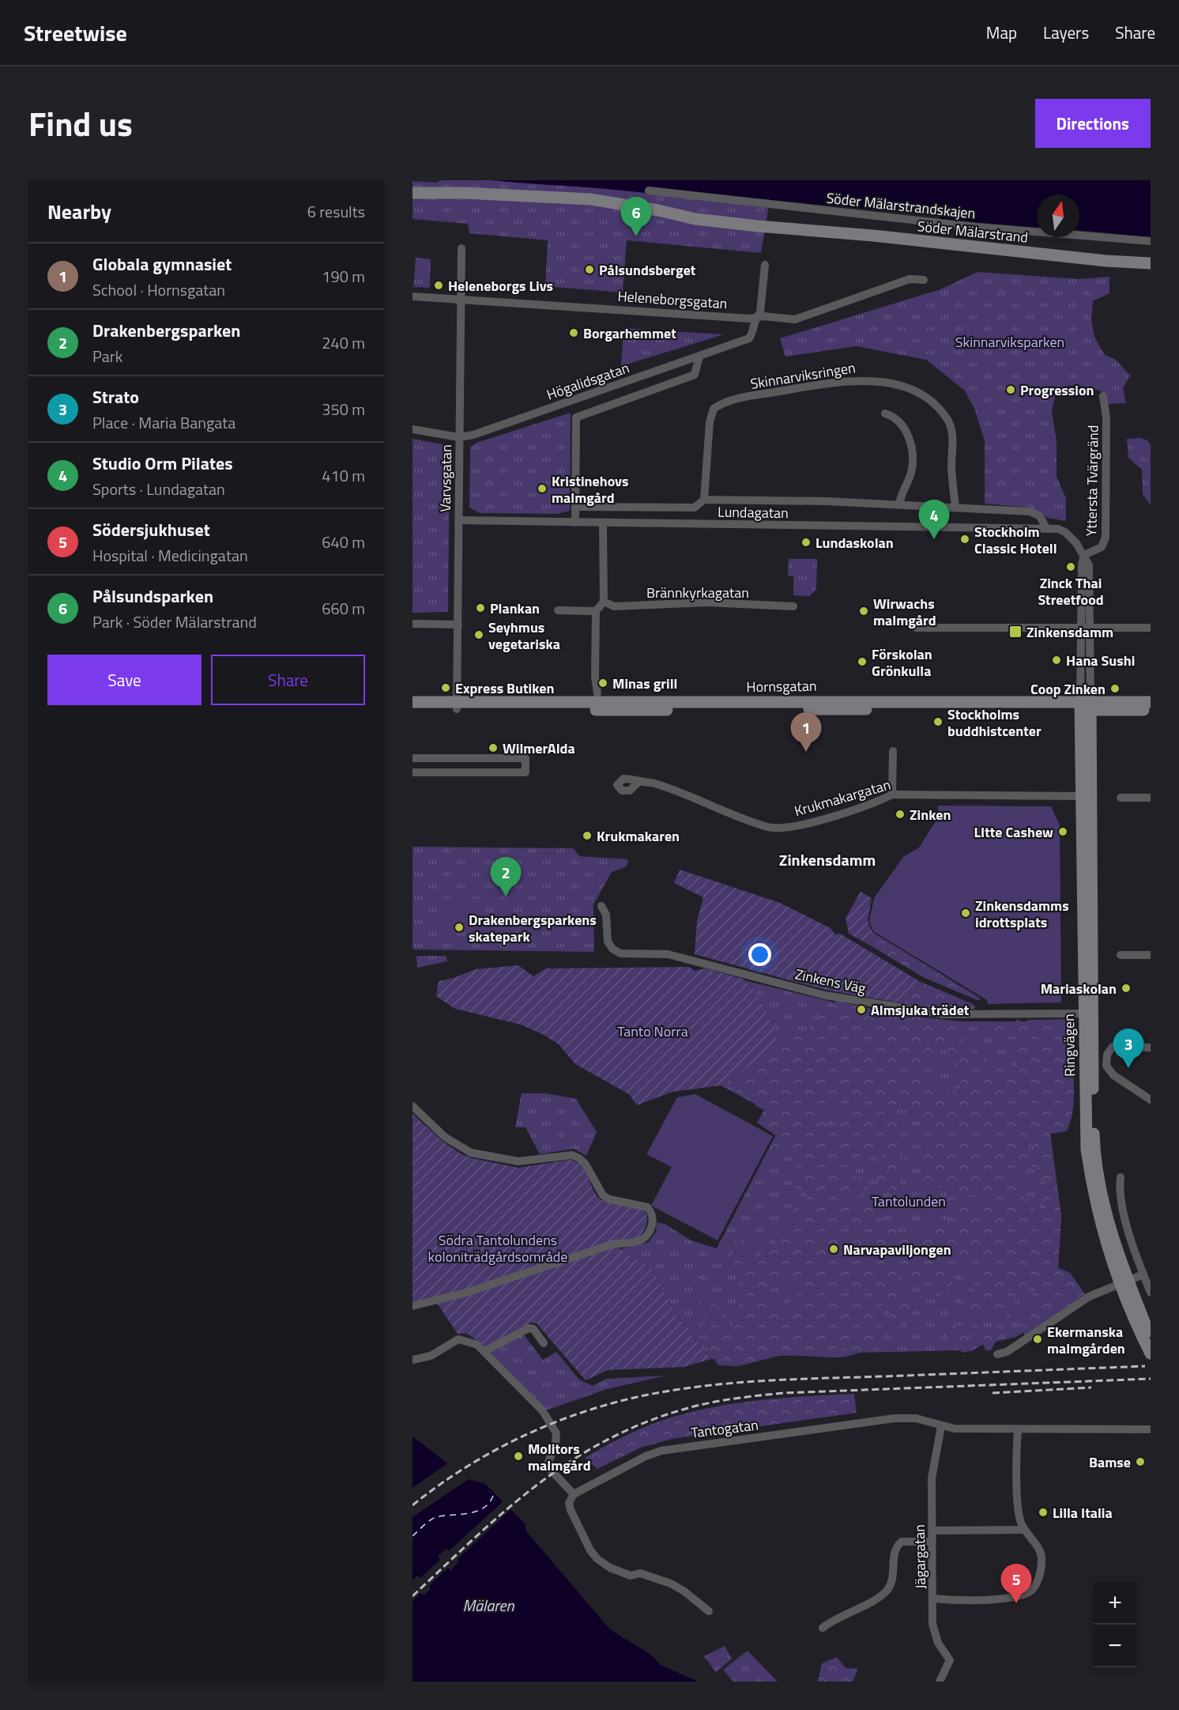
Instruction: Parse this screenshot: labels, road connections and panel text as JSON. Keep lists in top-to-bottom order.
{
  "streets": {
    "main road": ["Söder Mälarstrand", "Hornsgatan", "Ringvägen"],
    "street": [
      "Söder Mälarstrandskajen",
      "Heleneborgsgatan",
      "Skinnarviksringen",
      "Högalidsgatan",
      "Varvsgatan",
      "Yttersta Tvärgränd",
      "Lundagatan",
      "Brännkyrkagatan",
      "Krukmakargatan",
      "Zinkens Väg",
      "Tantogatan",
      "Jägargatan"
    ]
  },
  "crossings": [
    ["Heleneborgsgatan", "Högalidsgatan"],
    ["Heleneborgsgatan", "Varvsgatan"],
    ["Skinnarviksringen", "Lundagatan"],
    ["Högalidsgatan", "Varvsgatan"],
    ["Varvsgatan", "Lundagatan"],
    ["Varvsgatan", "Hornsgatan"],
    ["Yttersta Tvärgränd", "Ringvägen"],
    ["Lundagatan", "Ringvägen"],
    ["Hornsgatan", "Ringvägen"],
    ["Krukmakargatan", "Ringvägen"],
    ["Zinkens Väg", "Ringvägen"],
    ["Tantogatan", "Jägargatan"]
  ],
  "districts": ["Zinkensdamm"],
  "water": ["Mälaren"],
  "parks": [
    "Skinnarviksparken",
    "Tanto Norra",
    "Tantolunden",
    "Södra Tantolundens koloniträdgårdsområde"
  ],
  "places": {
    "other": [
      "Pålsundsberget",
      "Heleneborgs Livs",
      "Borgarhemmet",
      "Progression",
      "Kristinehovs malmgård",
      "Stockholm Classic Hotell",
      "Lundaskolan",
      "Zinck Thai Streetfood",
      "Plankan",
      "Wirwachs malmgård",
      "Seyhmus vegetariska",
      "Hana Sushi",
      "Förskolan Grönkulla",
      "Minas grill",
      "Express Butiken",
      "Coop Zinken",
      "Stockholms buddhistcenter",
      "WilmerAlda",
      "Zinken",
      "LItte Cashew",
      "Krukmakaren",
      "Zinkensdamms idrottsplats",
      "Drakenbergsparkens skatepark",
      "Mariaskolan",
      "Almsjuka trädet",
      "Narvapaviljongen",
      "Ekermanska malmgården",
      "Molitors malmgård",
      "Bamse",
      "Lilla Italia"
    ],
    "transit": ["Zinkensdamm"]
  },
  "north": "top",
  "page": {
    "header": "Streetwise",
    "nav": ["Map", "Layers", "Share"],
    "title": "Find us",
    "buttons": [
      "Directions",
      ["Save", "Share"]
    ],
    "heading": ["Nearby", "6 results"],
    "pins": [
      "6",
      "4",
      "1",
      "2",
      "3",
      "5"
    ],
    "list": [
      {
        "mark": "1",
        "name": "Globala gymnasiet",
        "note": "School · Hornsgatan",
        "value": "190 m"
      },
      {
        "mark": "2",
        "name": "Drakenbergsparken",
        "note": "Park",
        "value": "240 m"
      },
      {
        "mark": "3",
        "name": "Strato",
        "note": "Place · Maria Bangata",
        "value": "350 m"
      },
      {
        "mark": "4",
        "name": "Studio Orm Pilates",
        "note": "Sports · Lundagatan",
        "value": "410 m"
      },
      {
        "mark": "5",
        "name": "Södersjukhuset",
        "note": "Hospital · Medicingatan",
        "value": "640 m"
      },
      {
        "mark": "6",
        "name": "Pålsundsparken",
        "note": "Park · Söder Mälarstrand",
        "value": "660 m"
      }
    ],
    "map_buttons": ["+", "−"]
  }
}
